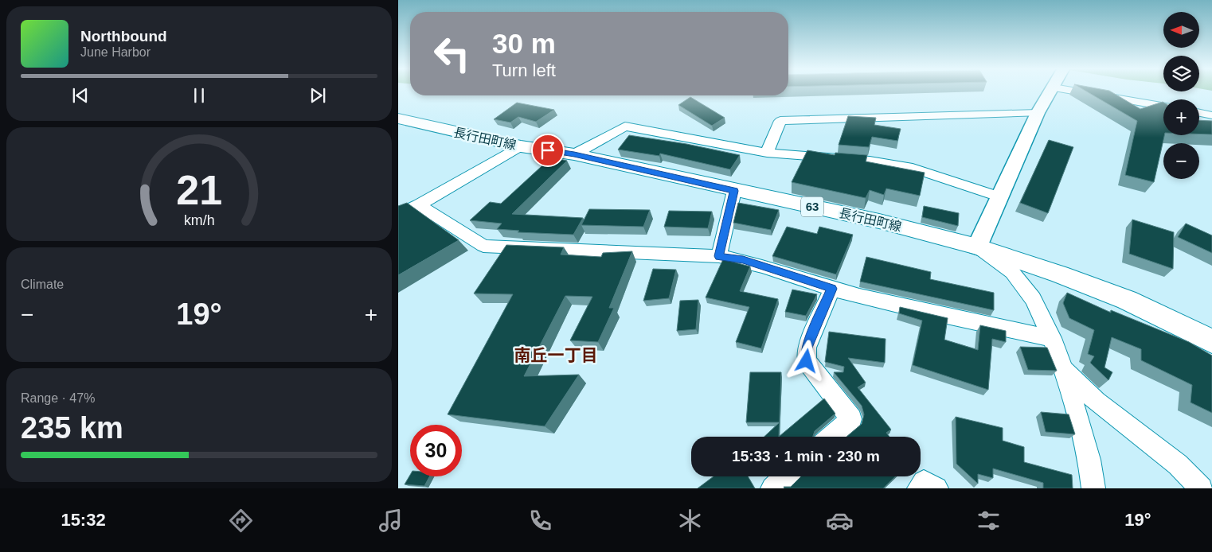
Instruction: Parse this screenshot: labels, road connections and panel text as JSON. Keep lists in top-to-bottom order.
{
  "streets": {
    "main road": ["長行田町線", "63"]
  },
  "districts": ["南丘一丁目"],
  "north": "left",
  "page": {
    "map_buttons": ["+", "−"],
    "turn": ["30 m", "Turn left"],
    "song": ["Northbound", "June Harbor"],
    "tile": [
      "Climate",
      ["Range · 47%", "235 km"]
    ],
    "heat": ["−", "19°", "+"],
    "limit": "30",
    "trip": "15:33 · 1 min · 230 m",
    "tabs": ["15:32", "19°"],
    "gauge": ["21", "km/h"]
  }
}
